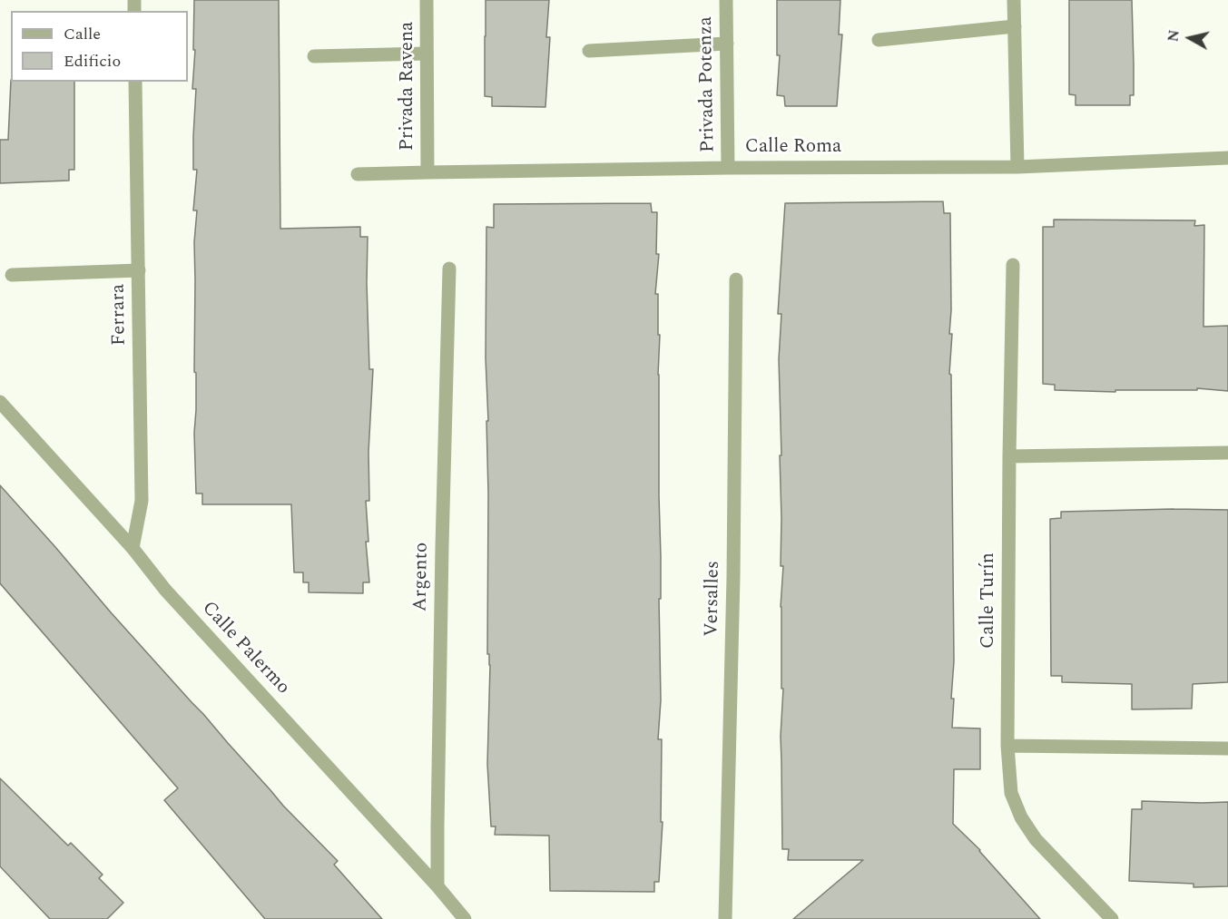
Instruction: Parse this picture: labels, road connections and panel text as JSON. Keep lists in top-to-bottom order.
{
  "streets": {
    "street": [
      "Privada Potenza",
      "Privada Ravena",
      "Calle Roma",
      "Ferrara",
      "Argento",
      "Versalles",
      "Calle Turín",
      "Calle Palermo"
    ]
  },
  "crossings": [
    ["Privada Potenza", "Calle Roma"],
    ["Privada Ravena", "Calle Roma"],
    ["Ferrara", "Calle Palermo"],
    ["Argento", "Calle Palermo"]
  ],
  "legend": ["Calle", "Edificio"],
  "north": "left"
}
